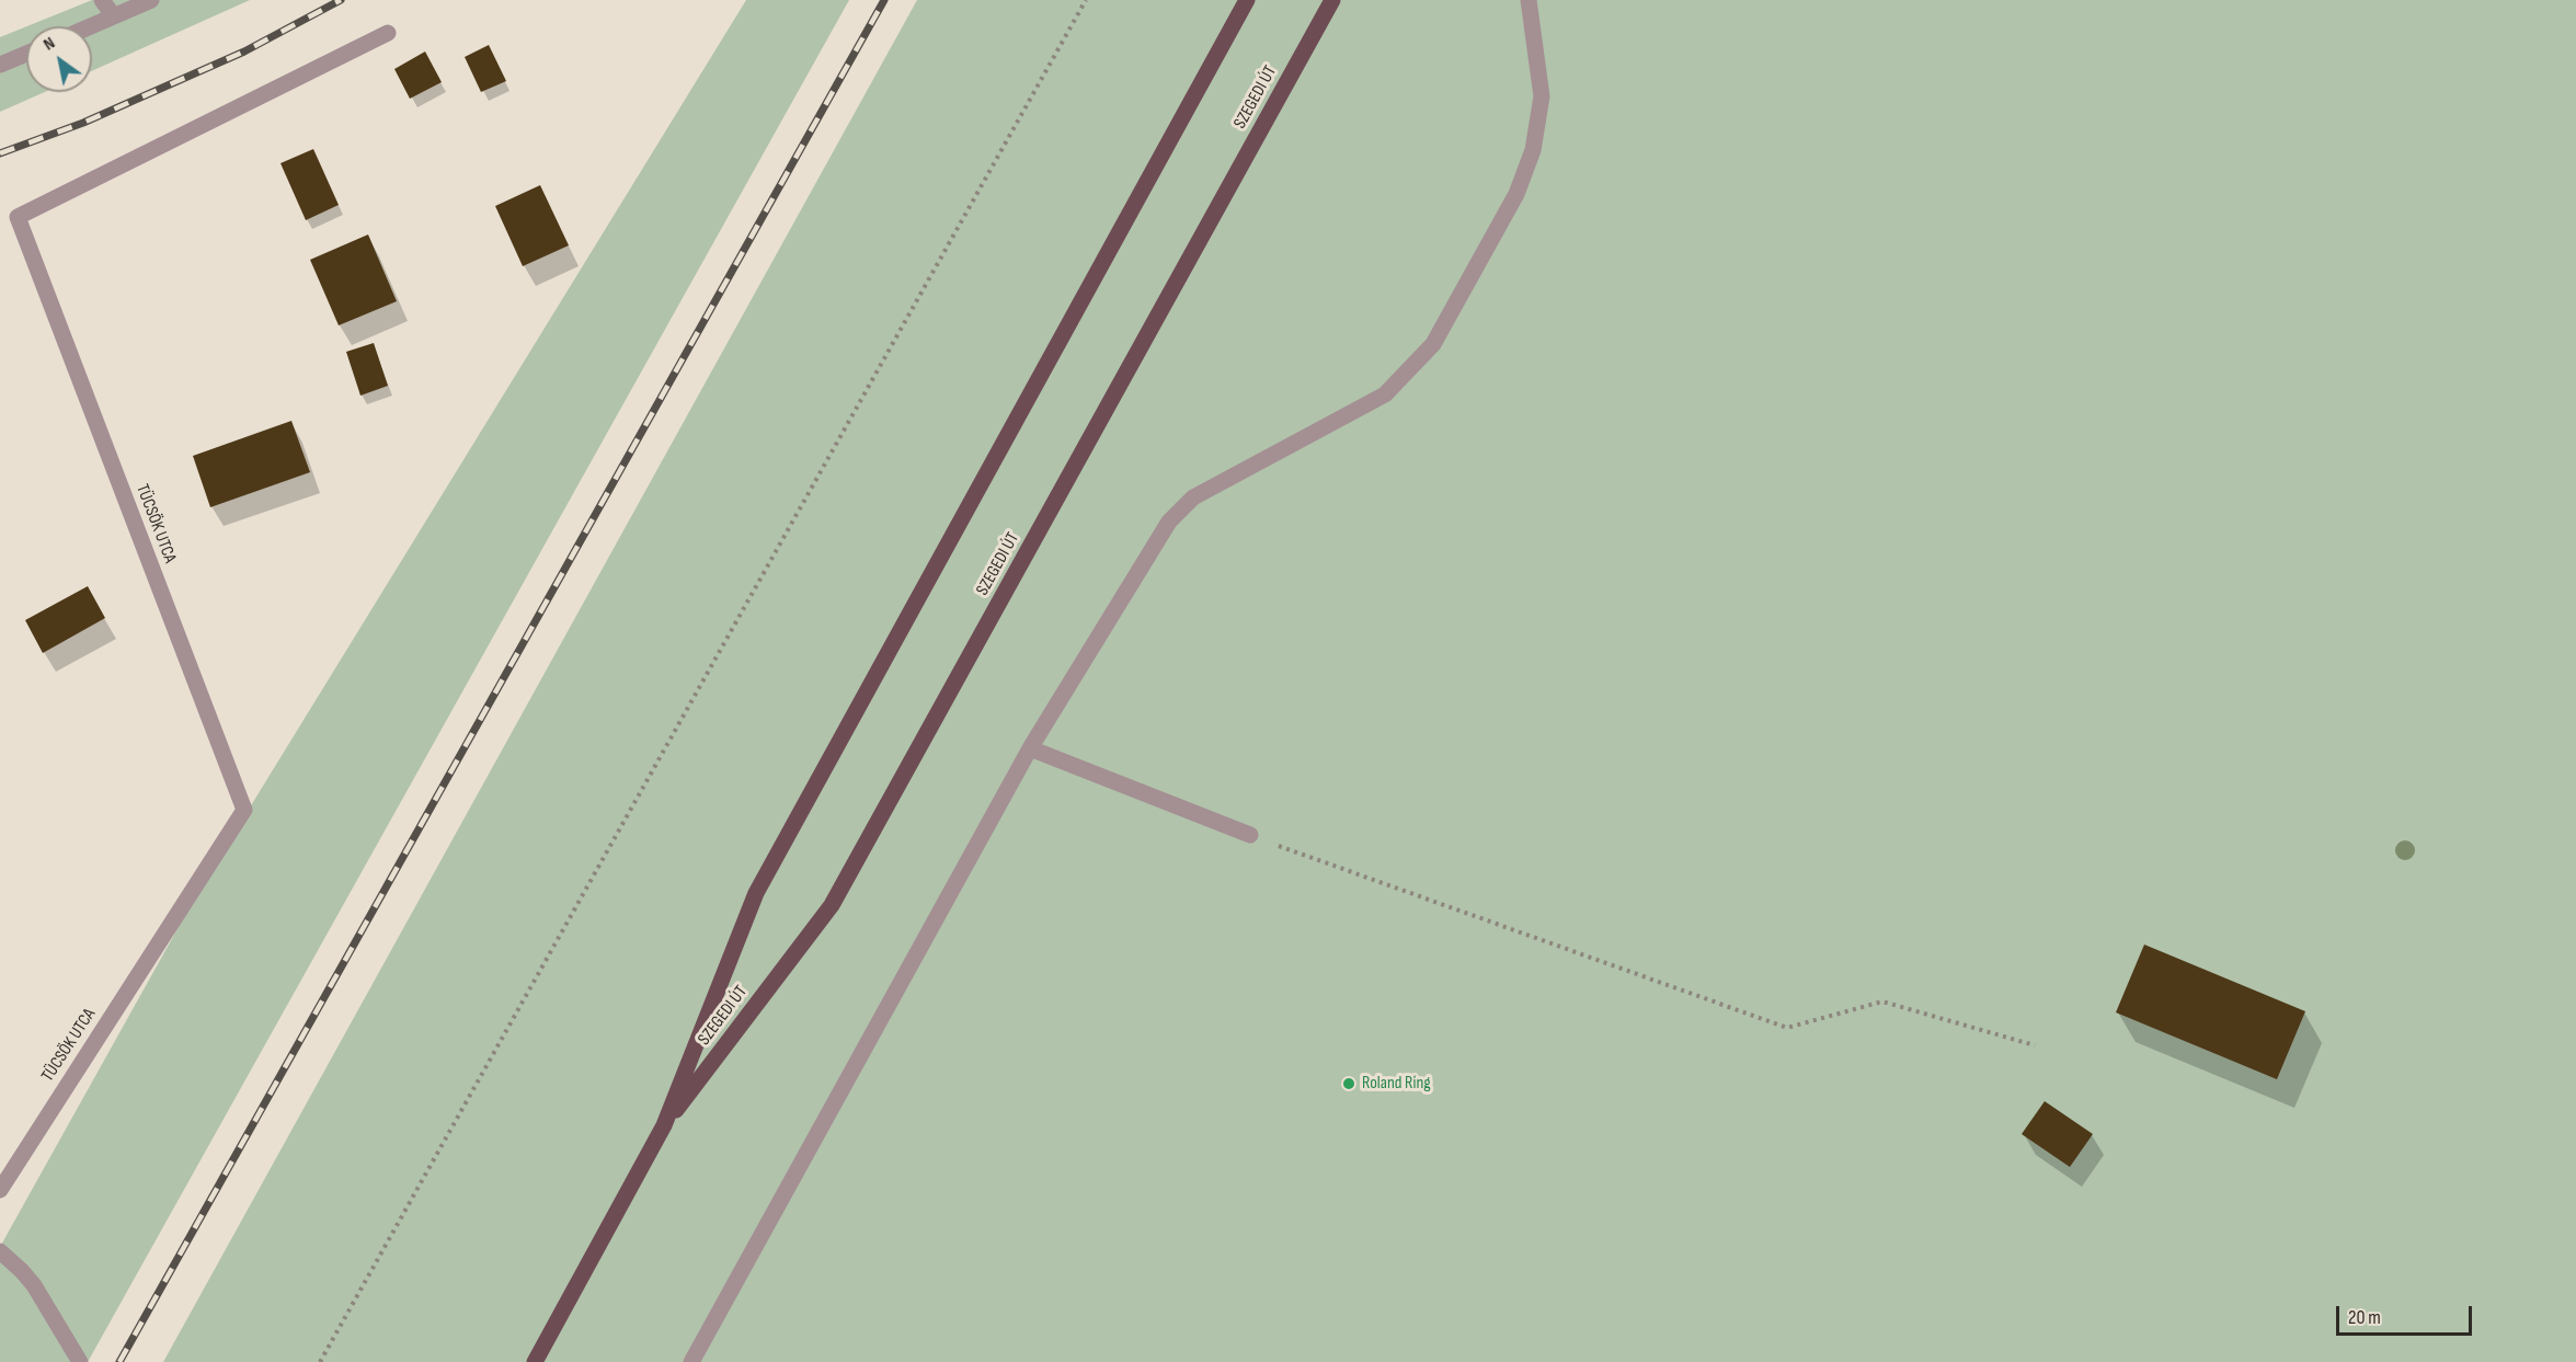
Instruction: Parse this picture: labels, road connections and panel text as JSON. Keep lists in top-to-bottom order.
{
  "streets": {
    "main road": ["SZEGEDI ÚT"],
    "street": ["TÜCSÖK UTCA"]
  },
  "places": ["Roland Ring"],
  "scale_bar": "20 m",
  "north": "top left"
}
